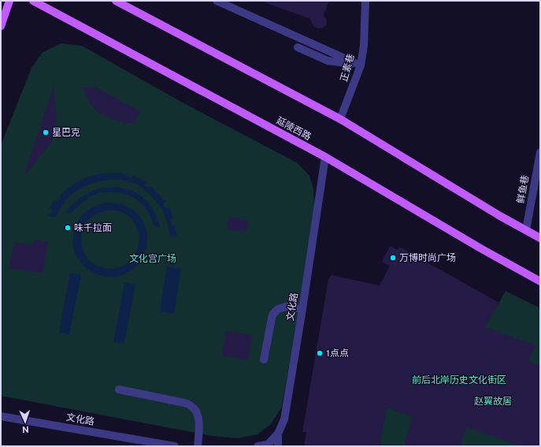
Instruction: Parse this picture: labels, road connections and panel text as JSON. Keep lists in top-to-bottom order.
{
  "streets": {
    "main road": ["延陵西路"],
    "street": ["正素巷", "鲜鱼巷", "文化路"]
  },
  "crossings": [
    ["延陵西路", "文化路"]
  ],
  "parks": ["文化宫广场", "前后北岸历史文化街区", "赵翼故居"],
  "places": [
    "星巴克",
    "味千拉面",
    "万博时尚广场",
    "1点点"
  ],
  "north": "bottom"
}
